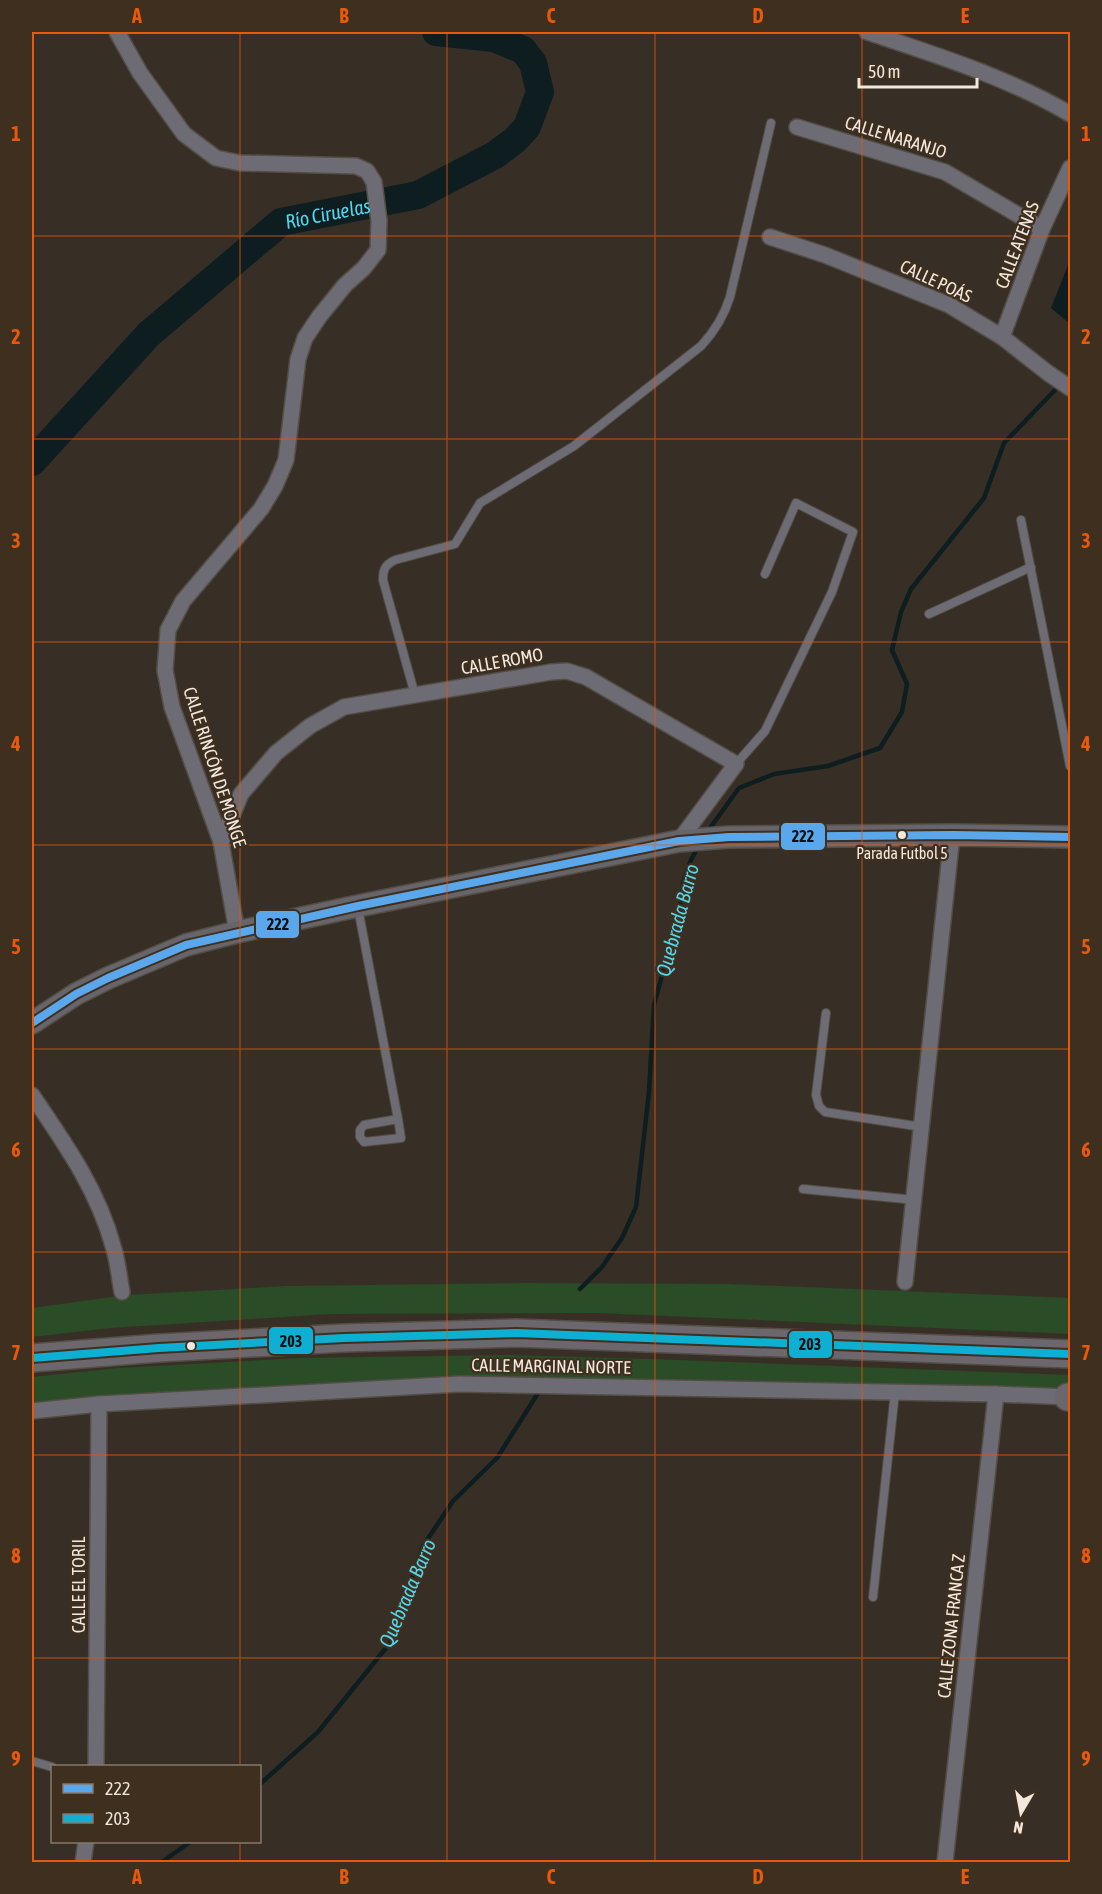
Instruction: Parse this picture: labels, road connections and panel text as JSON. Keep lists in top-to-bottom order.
{
  "streets": {
    "street": [
      "CALLE NARANJO",
      "CALLE ATENAS",
      "CALLE POÁS",
      "CALLE ROMO",
      "CALLE RINCÓN DE MONGE",
      "CALLE MARGINAL NORTE",
      "CALLE EL TORIL",
      "CALLE ZONA FRANCA Z"
    ]
  },
  "crossings": [
    ["CALLE NARANJO", "CALLE ATENAS"],
    ["CALLE ATENAS", "CALLE POÁS"],
    ["CALLE ROMO", "CALLE RINCÓN DE MONGE"],
    ["CALLE MARGINAL NORTE", "CALLE EL TORIL"],
    ["CALLE MARGINAL NORTE", "CALLE ZONA FRANCA Z"]
  ],
  "water": ["Río Ciruelas", "Quebrada Barro"],
  "places": ["Parada Futbol 5"],
  "lines": ["transit line 222", "transit line 203"],
  "legend": ["222", "203"],
  "scale_bar": "50 m",
  "north": "bottom",
  "grid": {
    "columns": [
      "A",
      "B",
      "C",
      "D",
      "E"
    ],
    "rows": [
      "1",
      "2",
      "3",
      "4",
      "5",
      "6",
      "7",
      "8",
      "9"
    ]
  }
}
